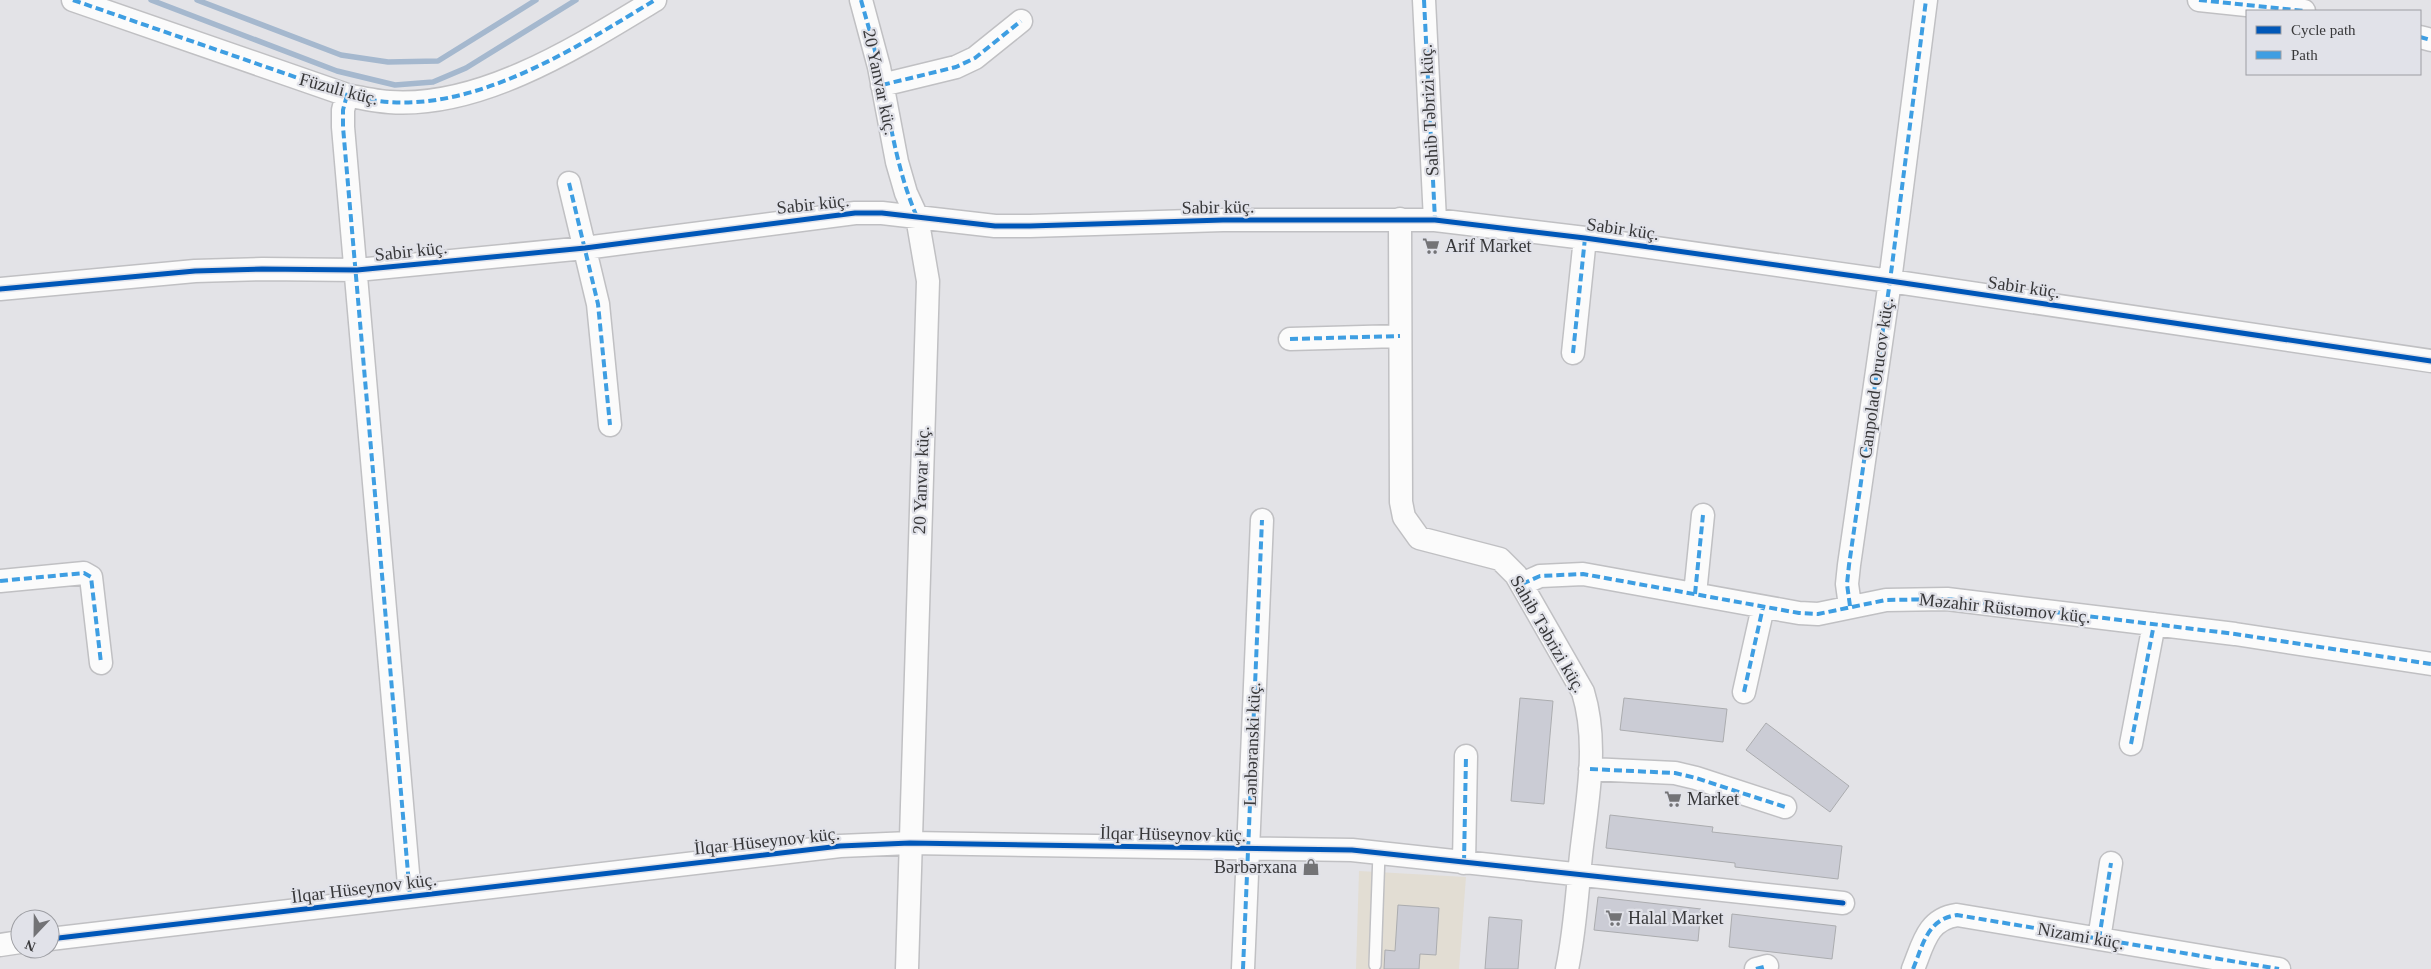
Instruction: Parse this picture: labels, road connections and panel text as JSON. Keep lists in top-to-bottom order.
{
  "streets": {
    "street": [
      "20 Yanvar küç.",
      "Füzuli küç.",
      "Sahib Təbrizi küç.",
      "Sabir küç.",
      "Canpolad Orucov küç.",
      "Məzahir Rüstəmov küç.",
      "Lənbəranski küç.",
      "İlqar Hüseynov küç.",
      "Nizami küç."
    ]
  },
  "crossings": [
    ["20 Yanvar küç.", "Sabir küç."],
    ["20 Yanvar küç.", "İlqar Hüseynov küç."],
    ["Sahib Təbrizi küç.", "Sabir küç."],
    ["Sahib Təbrizi küç.", "Məzahir Rüstəmov küç."],
    ["Sahib Təbrizi küç.", "İlqar Hüseynov küç."],
    ["Sabir küç.", "Canpolad Orucov küç."],
    ["Canpolad Orucov küç.", "Məzahir Rüstəmov küç."],
    ["Lənbəranski küç.", "İlqar Hüseynov küç."]
  ],
  "places": {
    "supermarket": ["Arif Market", "Market", "Halal Market"],
    "shop": ["Bərbərxana"]
  },
  "legend": ["Cycle path", "Path"],
  "north": "bottom"
}
